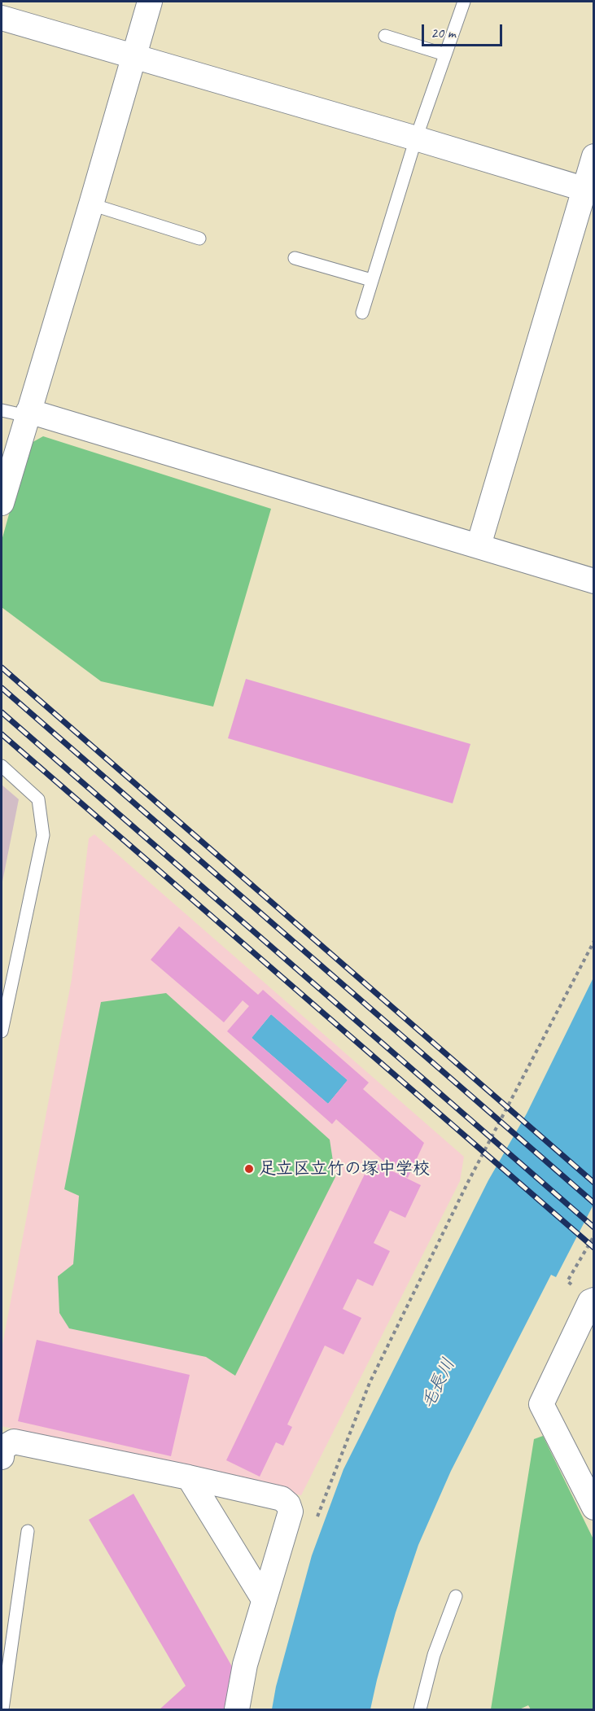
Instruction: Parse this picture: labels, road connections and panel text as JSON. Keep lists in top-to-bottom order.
{
  "water": ["毛長川"],
  "places": ["足立区立竹の塚中学校"],
  "scale_bar": "20 m"
}
